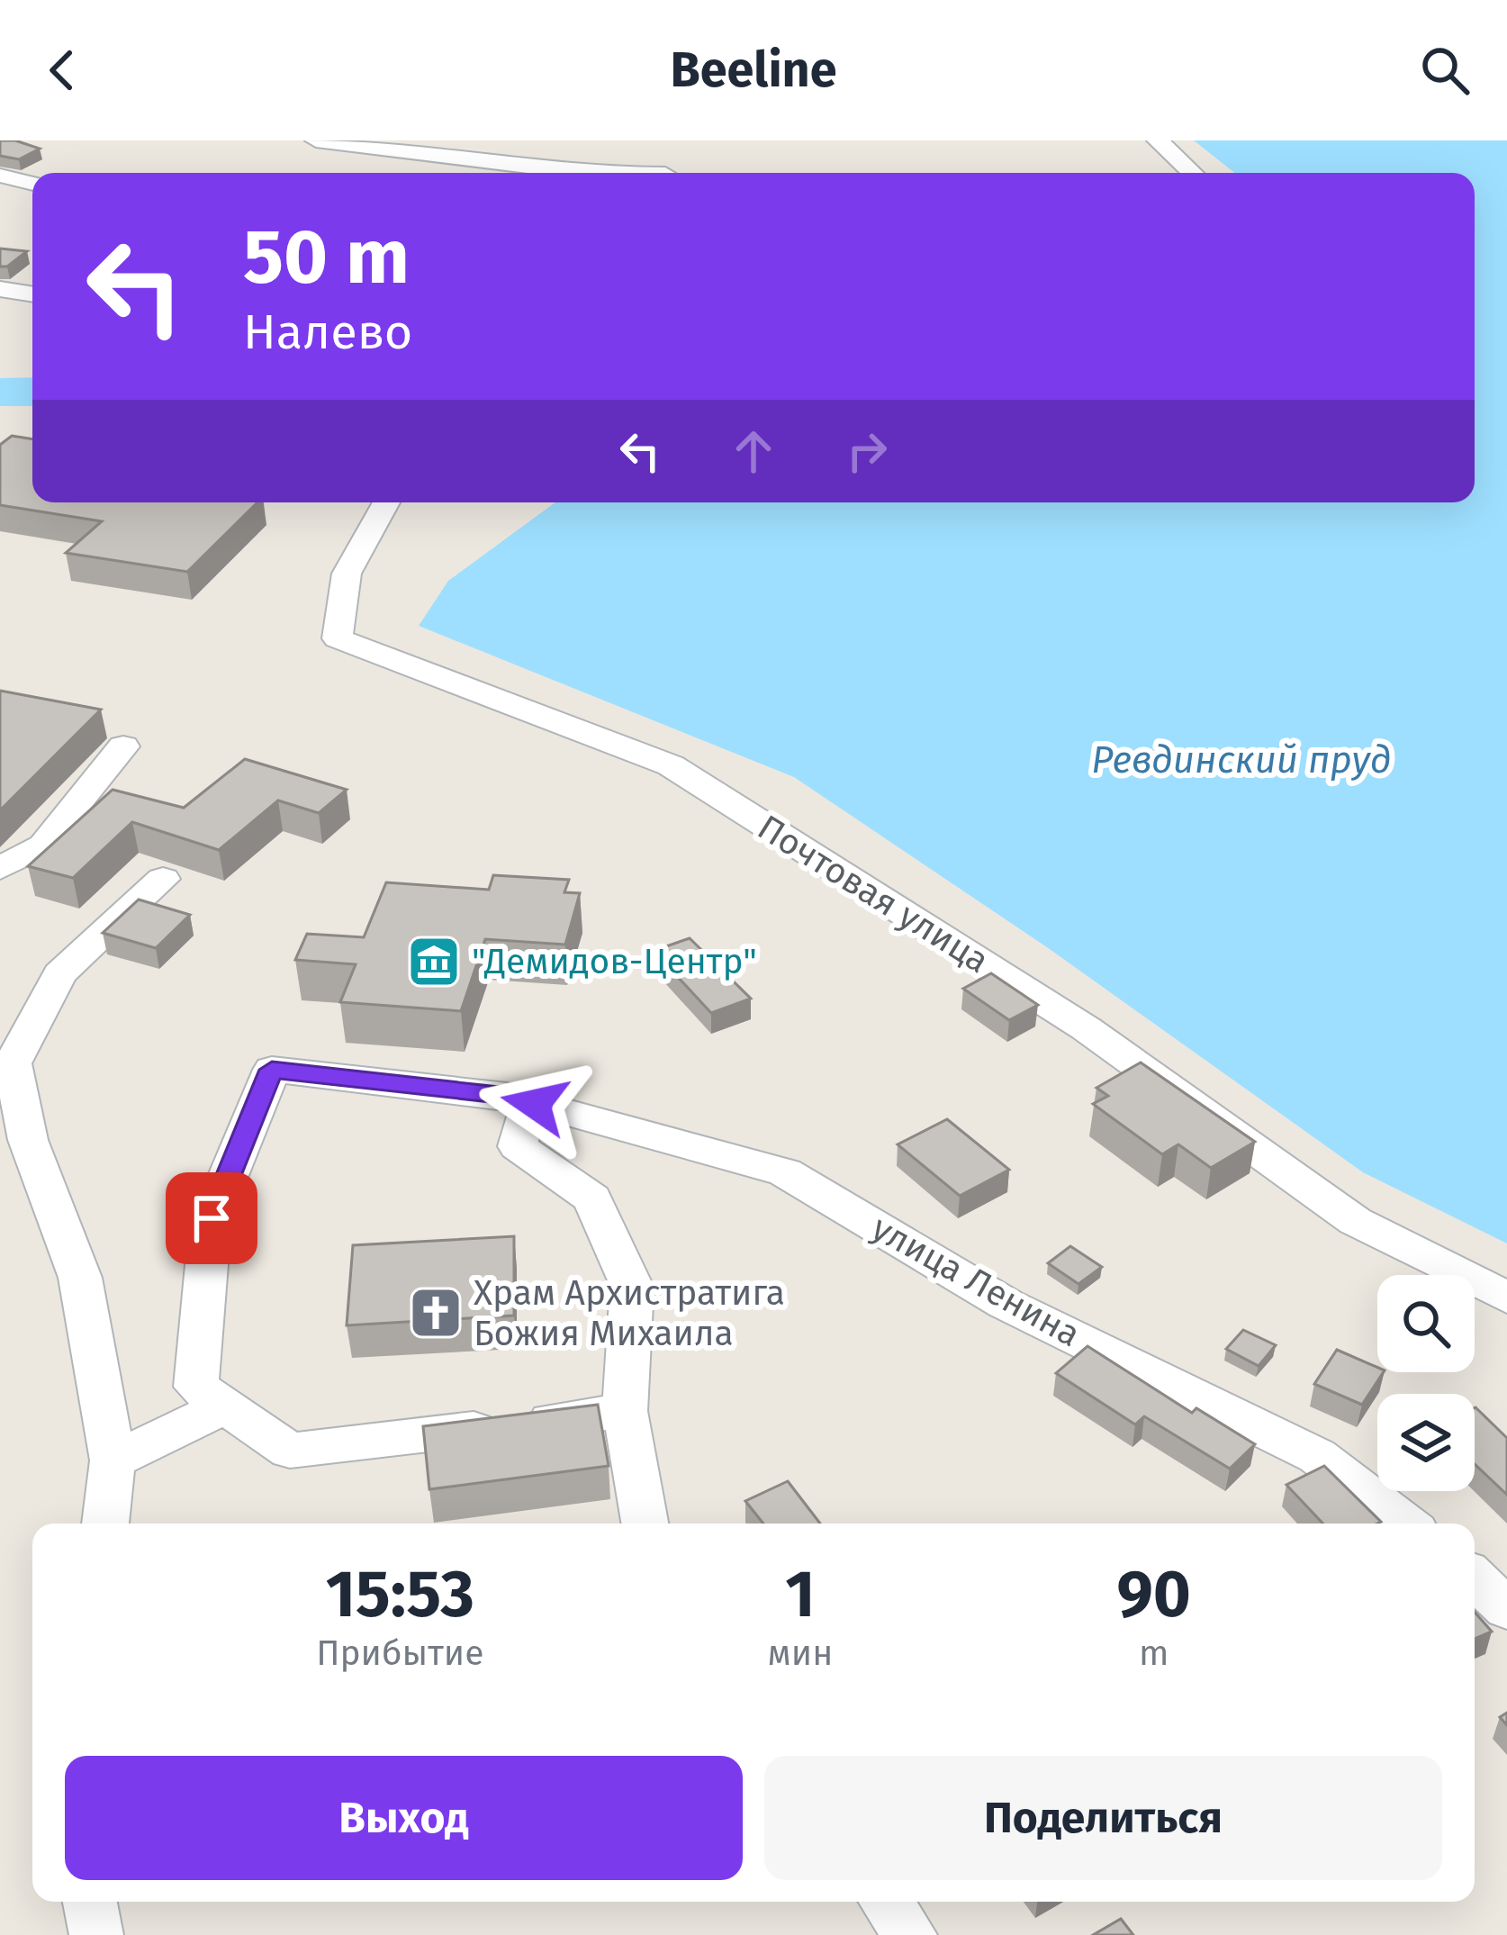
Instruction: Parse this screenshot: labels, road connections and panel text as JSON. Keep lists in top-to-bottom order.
{
  "streets": {
    "street": ["Почтовая улица", "улица Ленина"]
  },
  "water": ["Ревдинский пруд"],
  "places": {
    "museum": ["\"Демидов-Центр\""],
    "church": ["Храм Архистратига Божия Михаила"]
  },
  "page": {
    "header": "Beeline",
    "turn": ["50 m", "Налево"],
    "eta": [
      "15:53",
      "Прибытие",
      "1",
      "мин",
      "90",
      "m"
    ],
    "buttons": ["Выход", "Поделиться"]
  }
}
